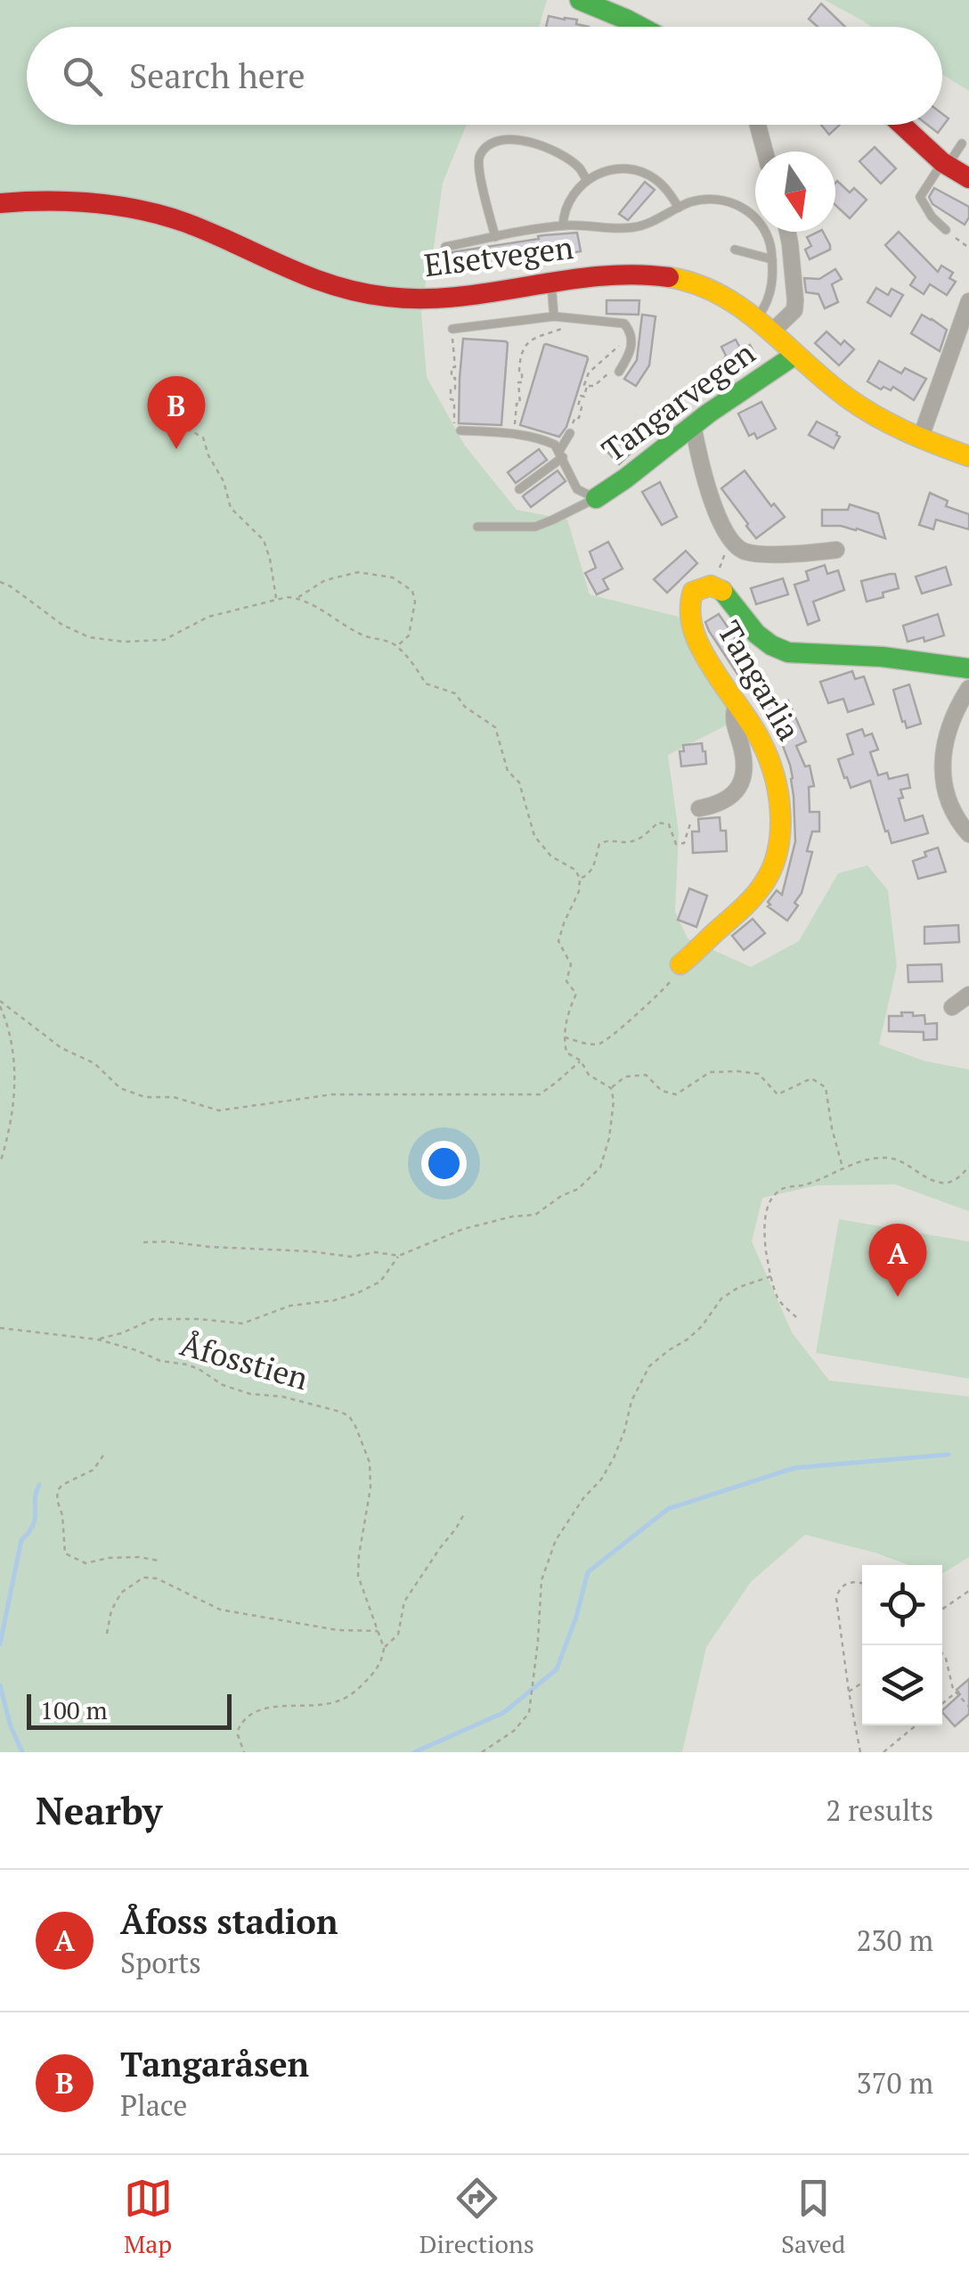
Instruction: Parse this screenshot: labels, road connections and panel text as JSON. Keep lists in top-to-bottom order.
{
  "streets": {
    "street": ["Elsetvegen", "Tangarvegen", "Tangarlia"],
    "path": ["Åfosstien"]
  },
  "crossings": [
    ["Elsetvegen", "Tangarvegen"]
  ],
  "scale_bar": "100 m",
  "north": "bottom",
  "page": {
    "search": "Search here",
    "pins": ["B", "A"],
    "scale": "100 m",
    "heading": ["Nearby", "2 results"],
    "list": [
      {
        "mark": "A",
        "name": "Åfoss stadion",
        "note": "Sports",
        "value": "230 m"
      },
      {
        "mark": "B",
        "name": "Tangaråsen",
        "note": "Place",
        "value": "370 m"
      }
    ],
    "nav": ["Map", "Directions", "Saved"]
  }
}
